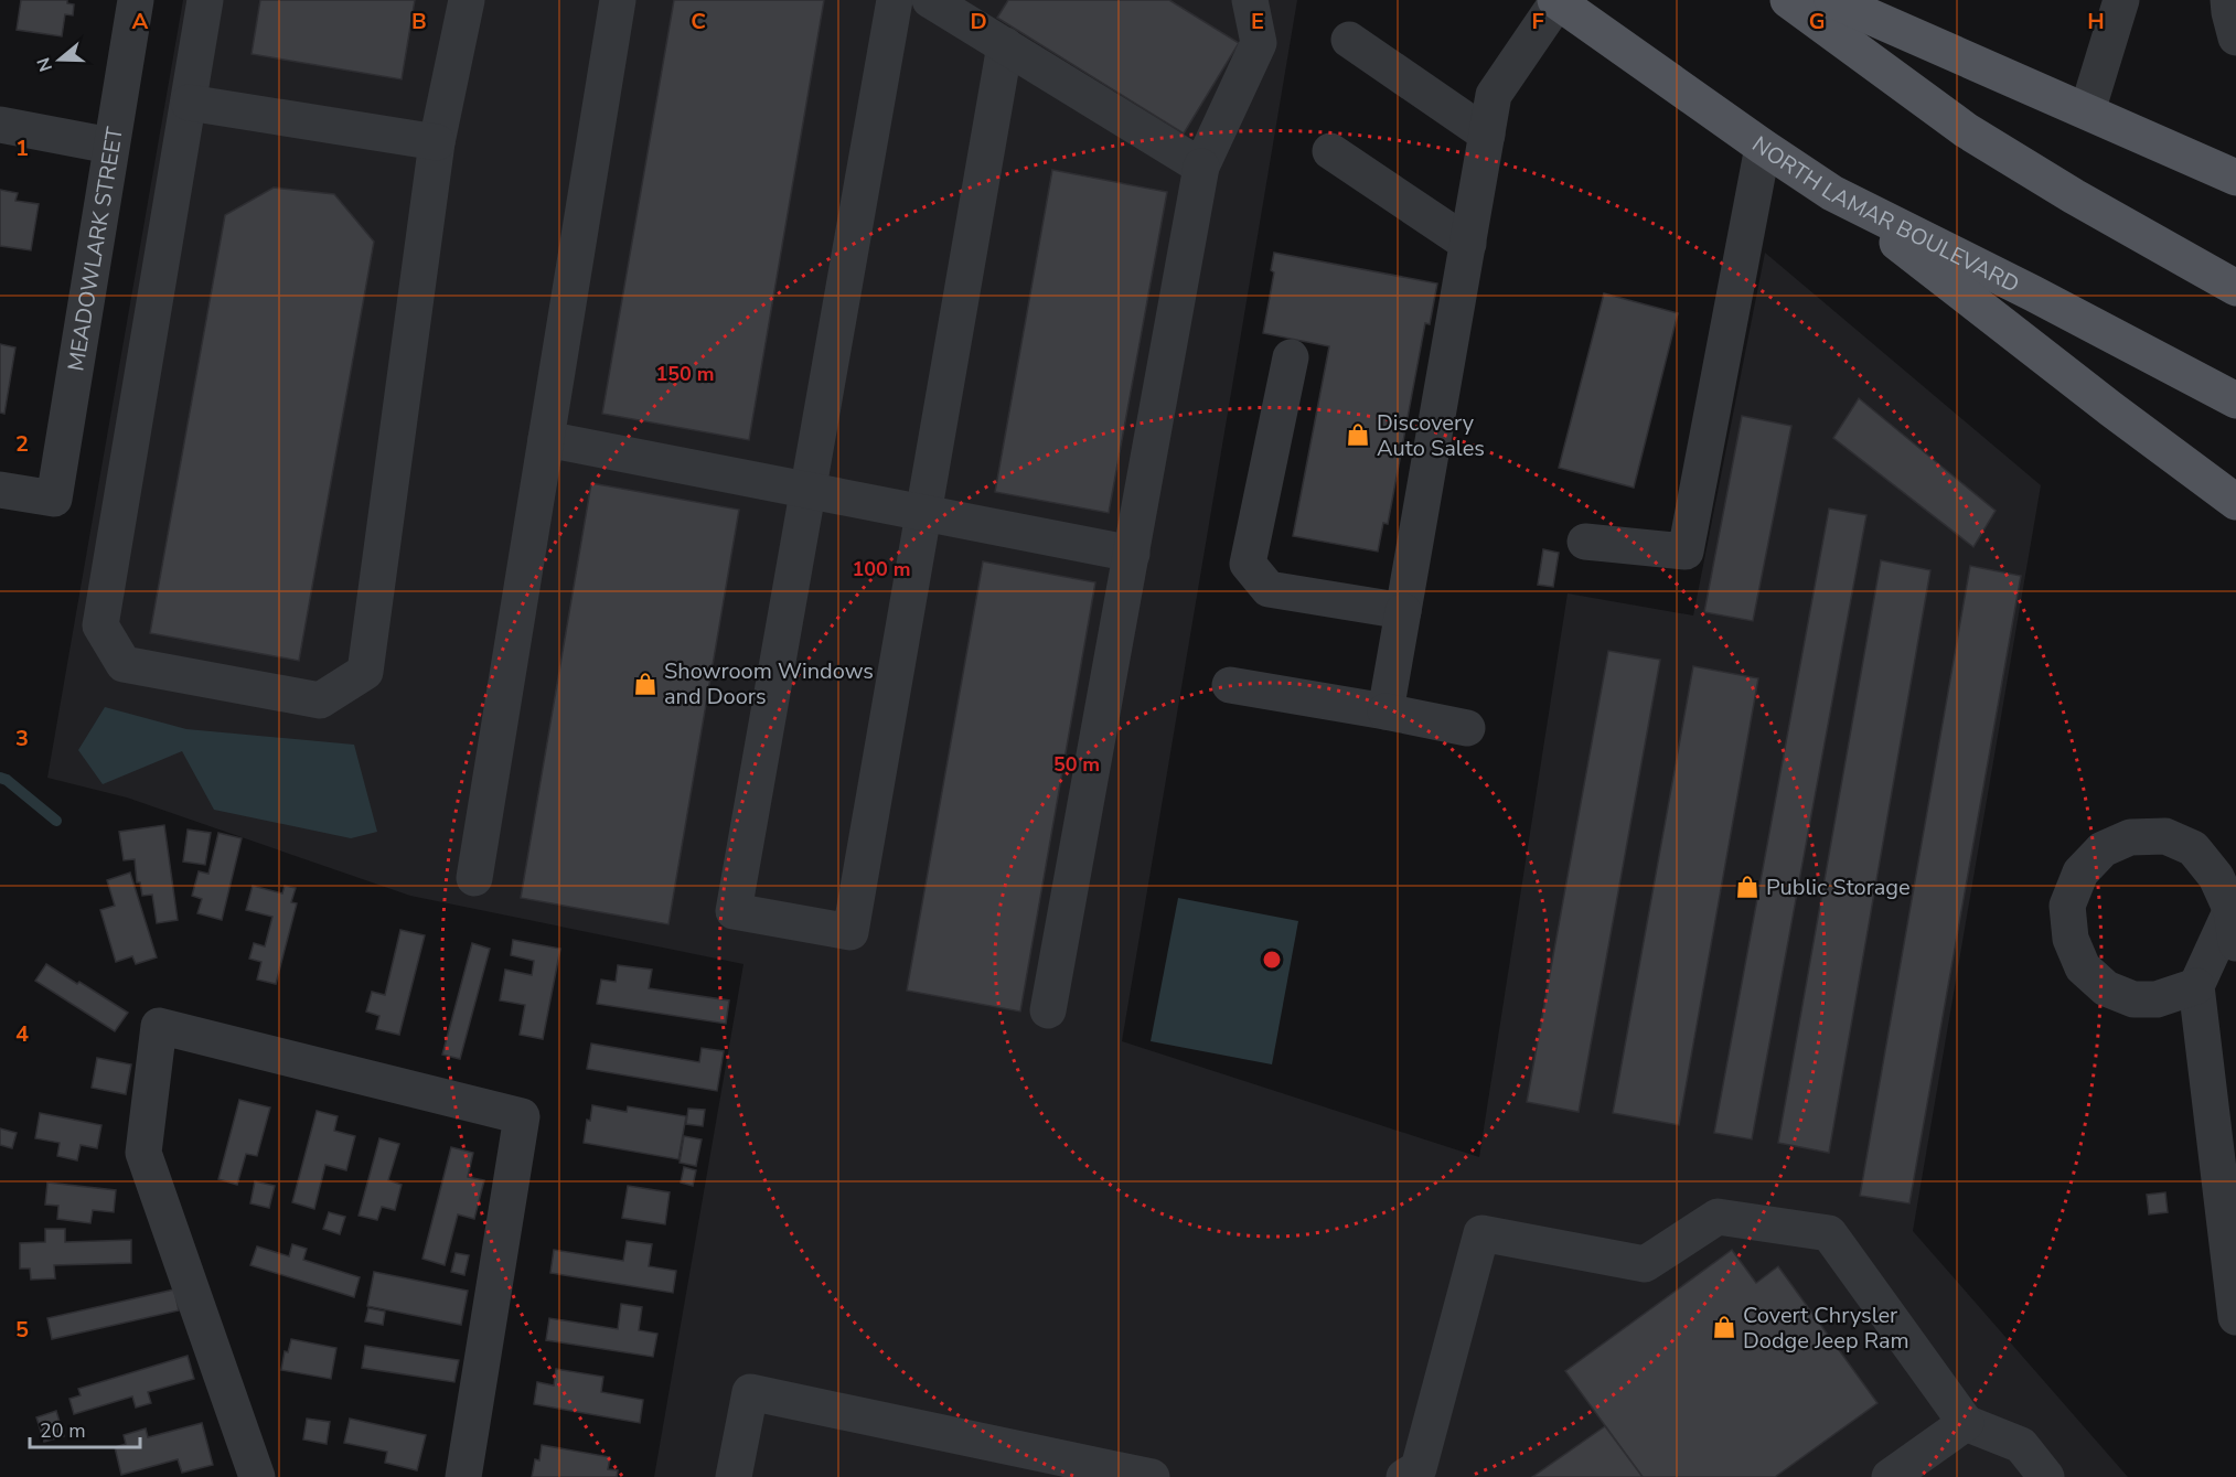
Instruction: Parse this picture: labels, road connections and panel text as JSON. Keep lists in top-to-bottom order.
{
  "streets": {
    "main road": ["NORTH LAMAR BOULEVARD"],
    "street": ["MEADOWLARK STREET"]
  },
  "places": {
    "shop": [
      "Discovery Auto Sales",
      "Showroom Windows and Doors",
      "Public Storage",
      "Covert Chrysler Dodge Jeep Ram"
    ]
  },
  "scale_bar": "20 m",
  "north": "left",
  "grid": {
    "columns": [
      "A",
      "B",
      "C",
      "D",
      "E",
      "F",
      "G",
      "H"
    ],
    "rows": [
      "1",
      "2",
      "3",
      "4",
      "5"
    ]
  },
  "rings": ["150 m", "100 m", "50 m"]
}
